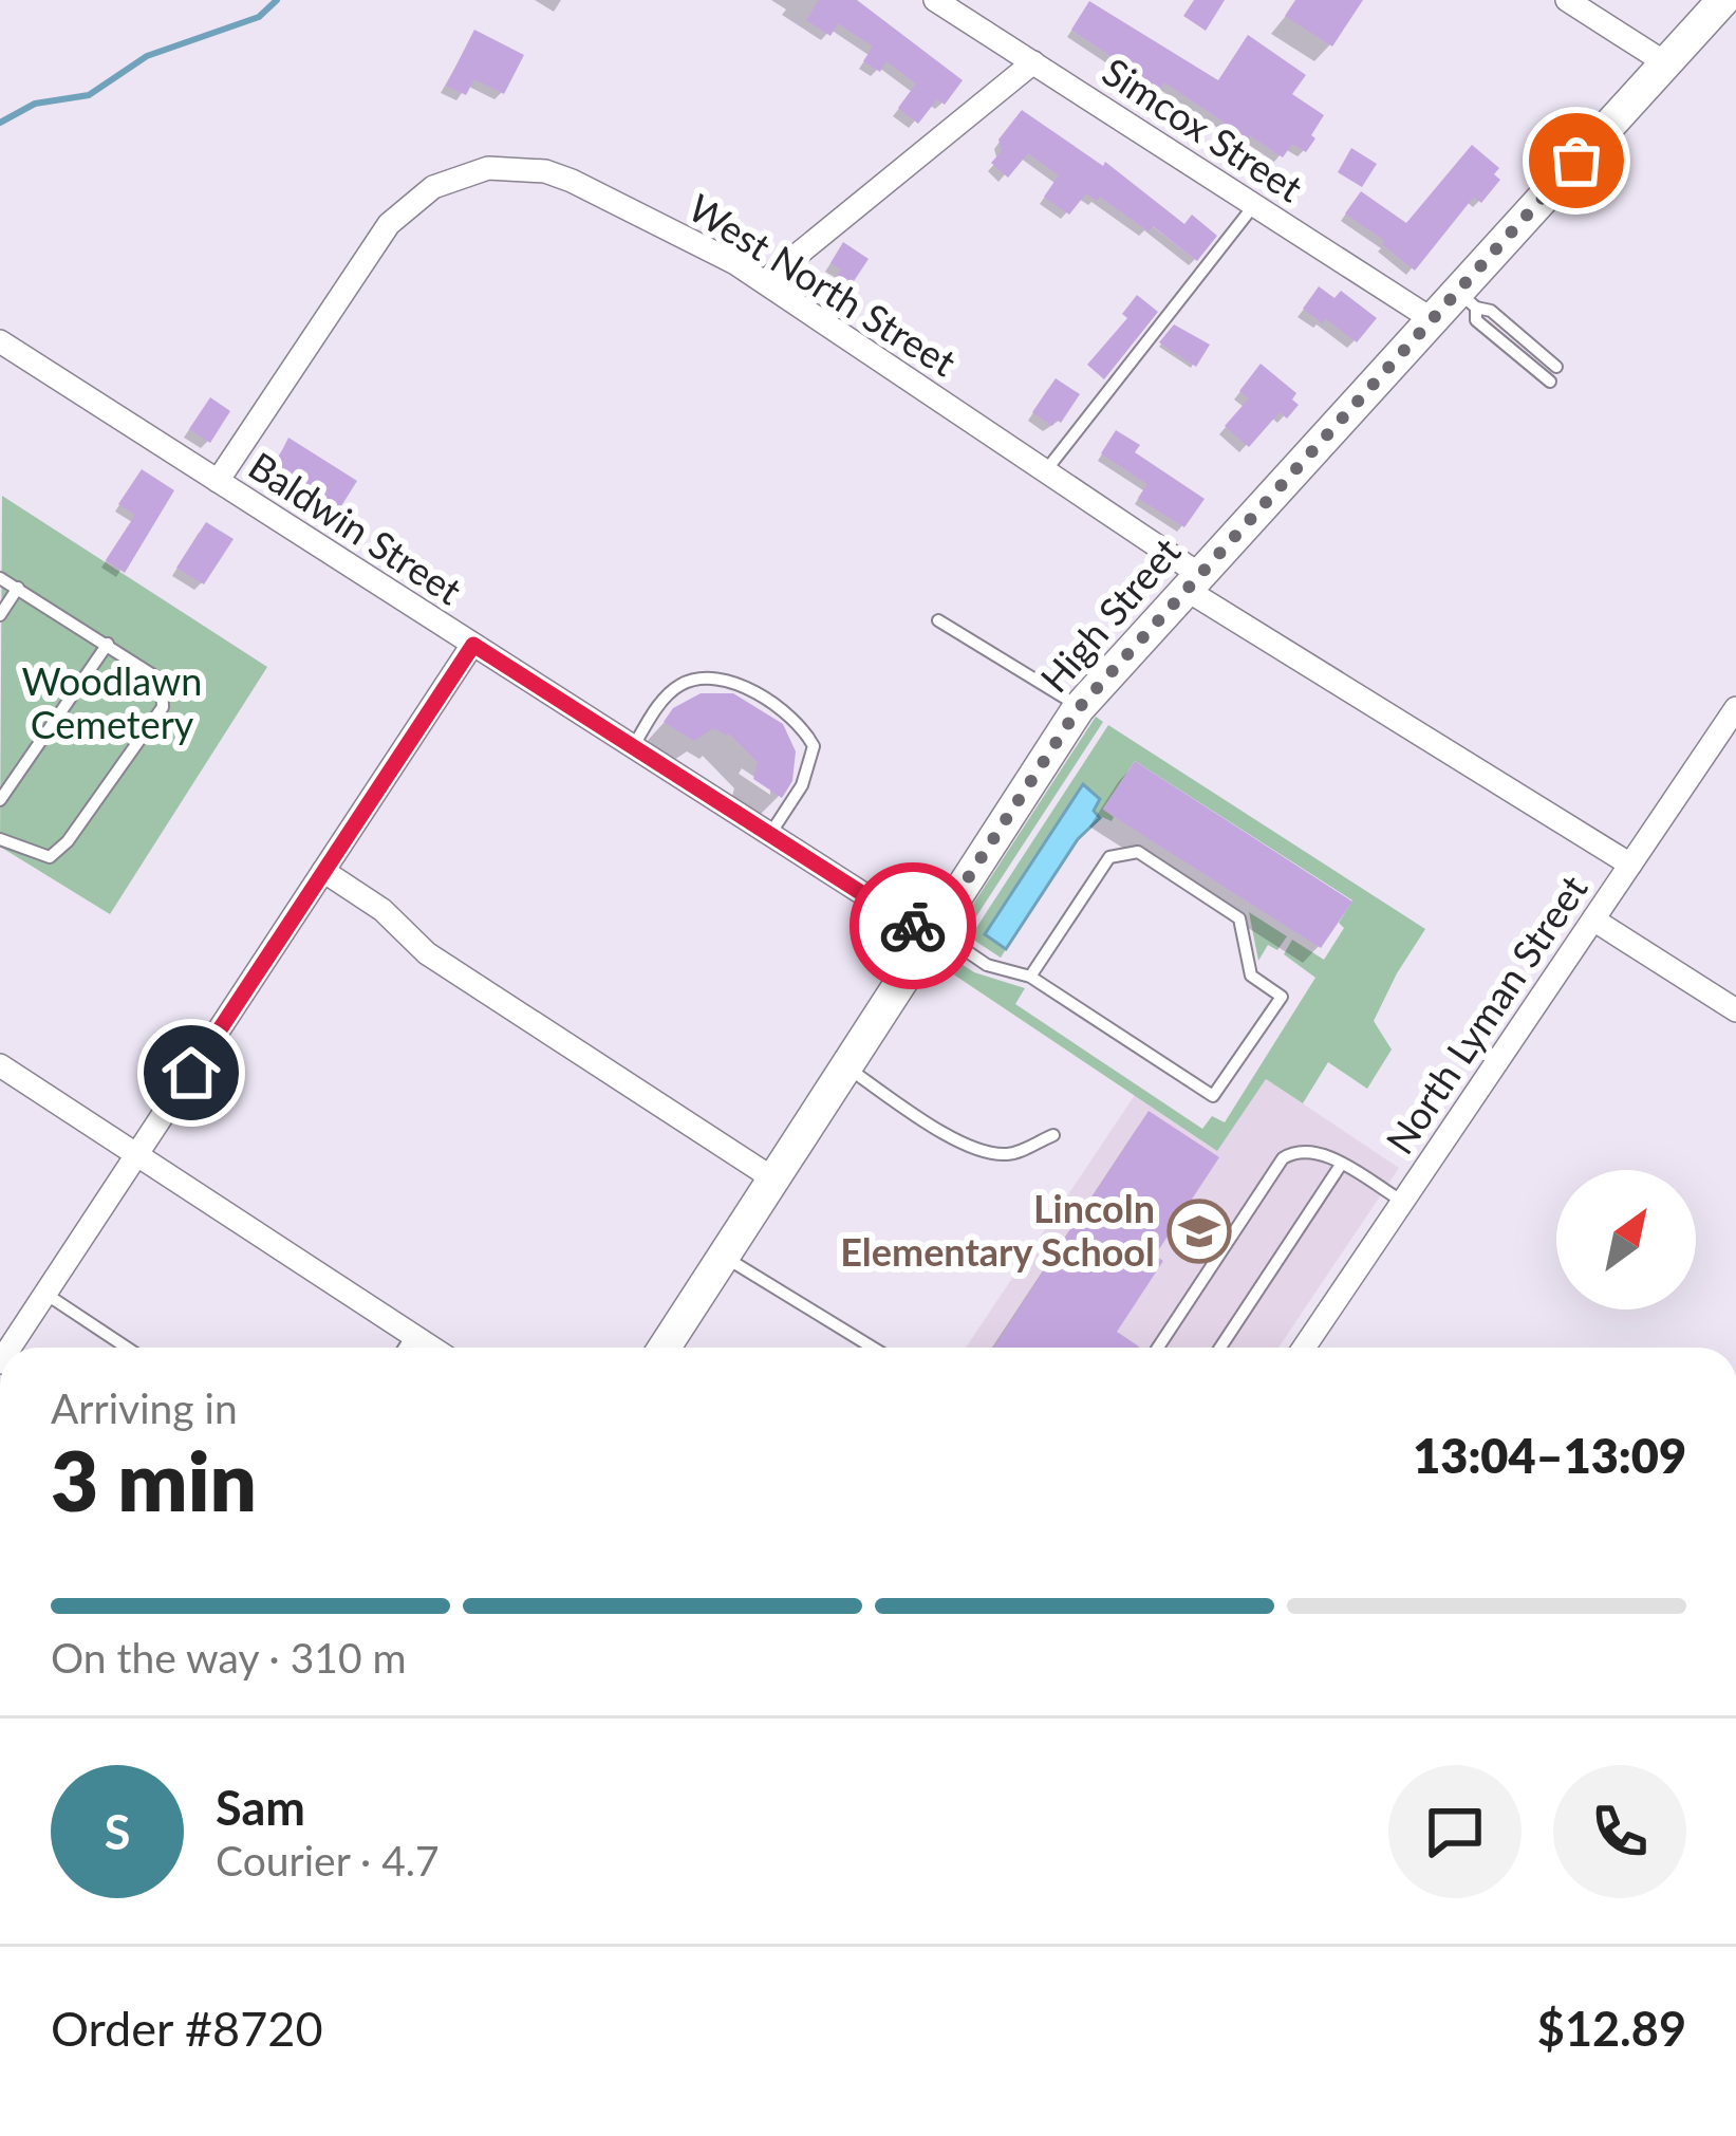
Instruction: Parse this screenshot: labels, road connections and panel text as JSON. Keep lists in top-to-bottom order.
{
  "streets": {
    "main road": ["High Street"],
    "street": [
      "Simcox Street",
      "West North Street",
      "Baldwin Street",
      "North Lyman Street"
    ]
  },
  "crossings": [
    ["Simcox Street", "High Street"],
    ["West North Street", "Baldwin Street"],
    ["West North Street", "High Street"],
    ["West North Street", "North Lyman Street"],
    ["Baldwin Street", "High Street"]
  ],
  "parks": ["Woodlawn Cemetery"],
  "places": {
    "school or university": ["Lincoln Elementary School"]
  },
  "north": "top right",
  "page": {
    "heading": ["3 min", "Arriving in", "13:04–13:09"],
    "panel": [
      "Sam",
      "Courier · 4.7",
      "Order #8720",
      "$12.89"
    ],
    "bar": "On the way · 310 m",
    "round": "S"
  }
}
